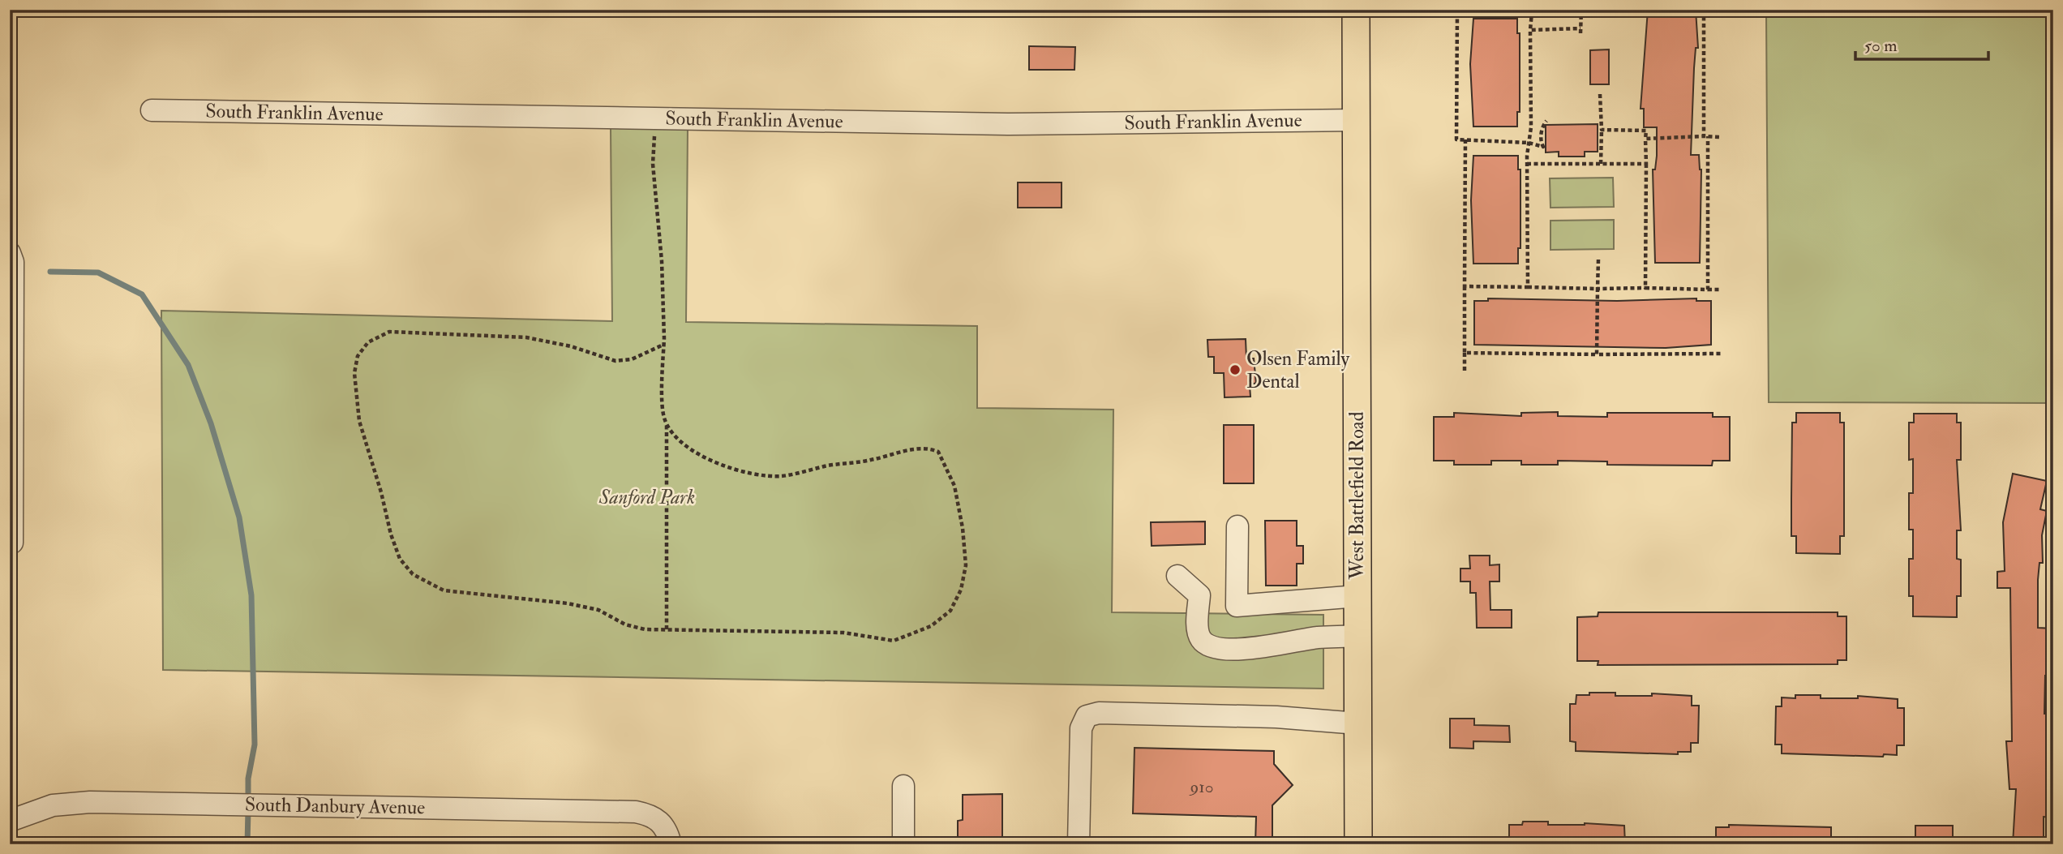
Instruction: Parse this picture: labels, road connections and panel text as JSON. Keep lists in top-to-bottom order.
{
  "streets": {
    "main road": ["West Battlefield Road"],
    "street": ["South Franklin Avenue", "South Danbury Avenue"]
  },
  "crossings": [
    ["South Franklin Avenue", "West Battlefield Road"]
  ],
  "parks": ["Sanford Park"],
  "places": ["Olsen Family Dental"],
  "house_numbers": ["910"],
  "scale_bar": "50 m"
}
